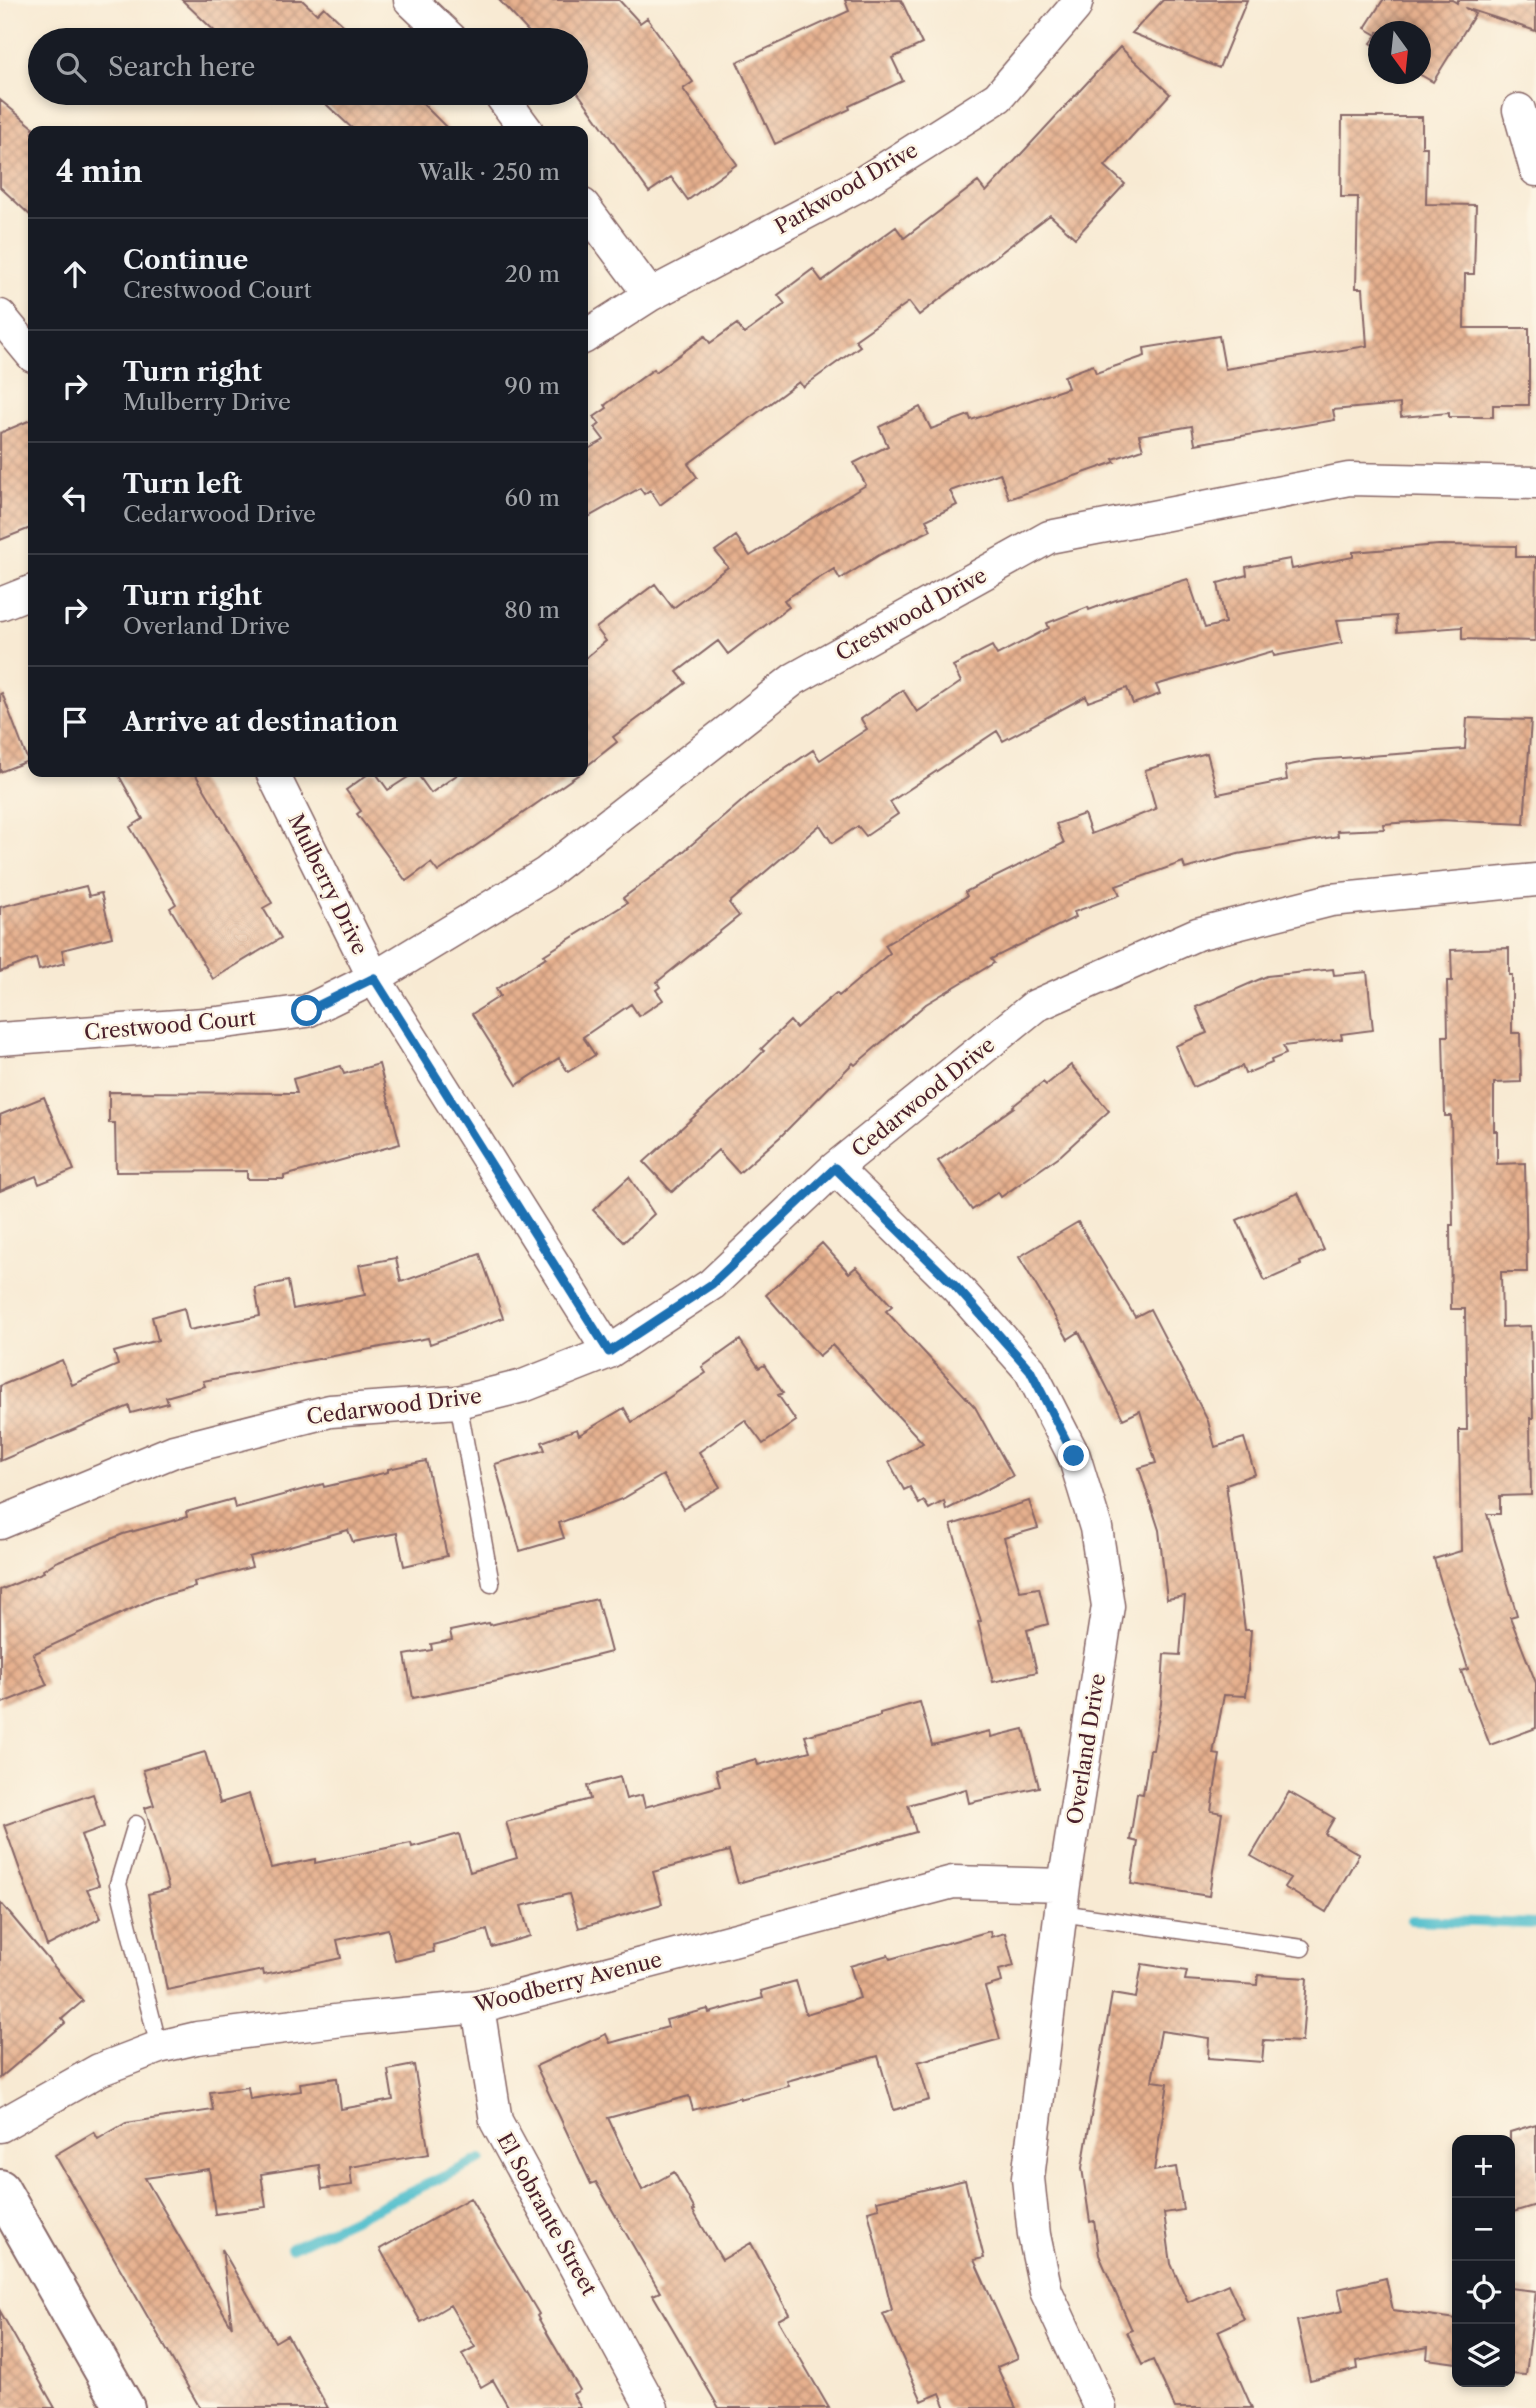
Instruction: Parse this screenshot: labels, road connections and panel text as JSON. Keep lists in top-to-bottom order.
{
  "streets": {
    "street": [
      "Parkwood Drive",
      "Crestwood Drive",
      "Mulberry Drive",
      "Crestwood Court",
      "Cedarwood Drive",
      "Overland Drive",
      "Woodberry Avenue",
      "El Sobrante Street"
    ]
  },
  "crossings": [
    ["Crestwood Drive", "Mulberry Drive"],
    ["Crestwood Drive", "Crestwood Court"],
    ["Mulberry Drive", "Crestwood Court"],
    ["Mulberry Drive", "Cedarwood Drive"],
    ["Cedarwood Drive", "Overland Drive"],
    ["Overland Drive", "Woodberry Avenue"],
    ["Woodberry Avenue", "El Sobrante Street"]
  ],
  "north": "bottom",
  "page": {
    "search": "Search here",
    "heading": ["4 min", "Walk · 250 m"],
    "list": [
      ["Continue", "Crestwood Court", "20 m"],
      ["Turn right", "Mulberry Drive", "90 m"],
      ["Turn left", "Cedarwood Drive", "60 m"],
      ["Turn right", "Overland Drive", "80 m"],
      "Arrive at destination"
    ],
    "map_buttons": ["+", "−"]
  }
}
